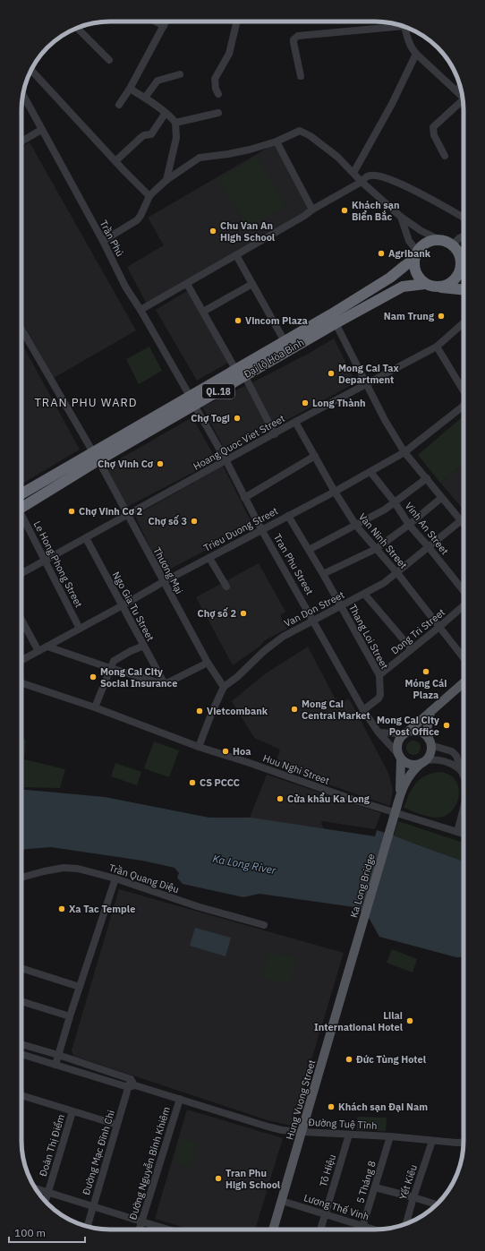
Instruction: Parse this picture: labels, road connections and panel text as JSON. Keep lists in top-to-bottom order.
{
  "streets": {
    "highway": ["Đại lộ Hòa Bình", "QL.18"],
    "main road": ["Ka Long Bridge", "Hung Vuong Street"],
    "street": [
      "Trần Phú",
      "Hoang Quoc Viet Street",
      "Vinh An Street",
      "Trieu Duong Street",
      "Van Ninh Street",
      "Le Hong Phong Street",
      "Tran Phu Street",
      "Thương Mại",
      "Ngo Gia Tu Street",
      "Van Don Street",
      "Dong Tri Street",
      "Thang Loi Street",
      "Huu Nghi Street",
      "Trần Quang Diệu",
      "Đường Tuệ Tĩnh",
      "Đoàn Thị Điểm",
      "Đường Mạc Đĩnh Chi",
      "Đường Nguyễn Bỉnh Khiêm",
      "Tô Hiệu",
      "5 Tháng 8",
      "Yết Kiêu",
      "Lương Thế Vinh"
    ]
  },
  "crossings": [
    ["Trần Phú", "Đại lộ Hòa Bình"],
    ["Trần Phú", "Tran Phu Street"],
    ["Đại lộ Hòa Bình", "QL.18"],
    ["Đại lộ Hòa Bình", "Tran Phu Street"],
    ["Đại lộ Hòa Bình", "Thương Mại"],
    ["Hoang Quoc Viet Street", "Van Ninh Street"],
    ["Hoang Quoc Viet Street", "Le Hong Phong Street"],
    ["Hoang Quoc Viet Street", "Tran Phu Street"],
    ["Hoang Quoc Viet Street", "Thương Mại"],
    ["Hoang Quoc Viet Street", "Ngo Gia Tu Street"],
    ["Vinh An Street", "Trieu Duong Street"],
    ["Vinh An Street", "Van Don Street"],
    ["Trieu Duong Street", "Van Ninh Street"],
    ["Trieu Duong Street", "Le Hong Phong Street"],
    ["Trieu Duong Street", "Tran Phu Street"],
    ["Trieu Duong Street", "Thương Mại"],
    ["Trieu Duong Street", "Ngo Gia Tu Street"],
    ["Trieu Duong Street", "Thang Loi Street"],
    ["Van Ninh Street", "Van Don Street"],
    ["Van Ninh Street", "Dong Tri Street"],
    ["Tran Phu Street", "Van Don Street"],
    ["Tran Phu Street", "Thang Loi Street"],
    ["Thương Mại", "Van Don Street"],
    ["Van Don Street", "Thang Loi Street"],
    ["Van Don Street", "Huu Nghi Street"],
    ["Dong Tri Street", "Thang Loi Street"],
    ["Ka Long Bridge", "Hung Vuong Street"],
    ["Hung Vuong Street", "Đường Tuệ Tĩnh"],
    ["Hung Vuong Street", "Lương Thế Vinh"],
    ["Đường Tuệ Tĩnh", "Đường Mạc Đĩnh Chi"],
    ["Đường Tuệ Tĩnh", "Đường Nguyễn Bỉnh Khiêm"],
    ["Đường Tuệ Tĩnh", "Tô Hiệu"],
    ["Đường Tuệ Tĩnh", "5 Tháng 8"],
    ["Đường Tuệ Tĩnh", "Yết Kiêu"],
    ["Tô Hiệu", "Lương Thế Vinh"],
    ["5 Tháng 8", "Lương Thế Vinh"]
  ],
  "districts": ["TRAN PHU WARD"],
  "water": ["Ka Long River"],
  "places": [
    "Khách sạn Biển Bắc",
    "Chu Van An High School",
    "Agribank",
    "Nam Trung",
    "Vincom Plaza",
    "Mong Cai Tax Department",
    "Long Thành",
    "Chợ Togi",
    "Chợ Vinh Cơ",
    "Chợ Vinh Cơ 2",
    "Chợ số 3",
    "Chợ số 2",
    "Móng Cái Plaza",
    "Mong Cai City Social Insurance",
    "Mong Cai Central Market",
    "Vietcombank",
    "Mong Cai City Post Office",
    "Hoa",
    "CS PCCC",
    "Cửa khẩu Ka Long",
    "Xa Tac Temple",
    "Lilai International Hotel",
    "Đức Tùng Hotel",
    "Khách sạn Đại Nam",
    "Tran Phu High School"
  ],
  "scale_bar": "100 m"
}
